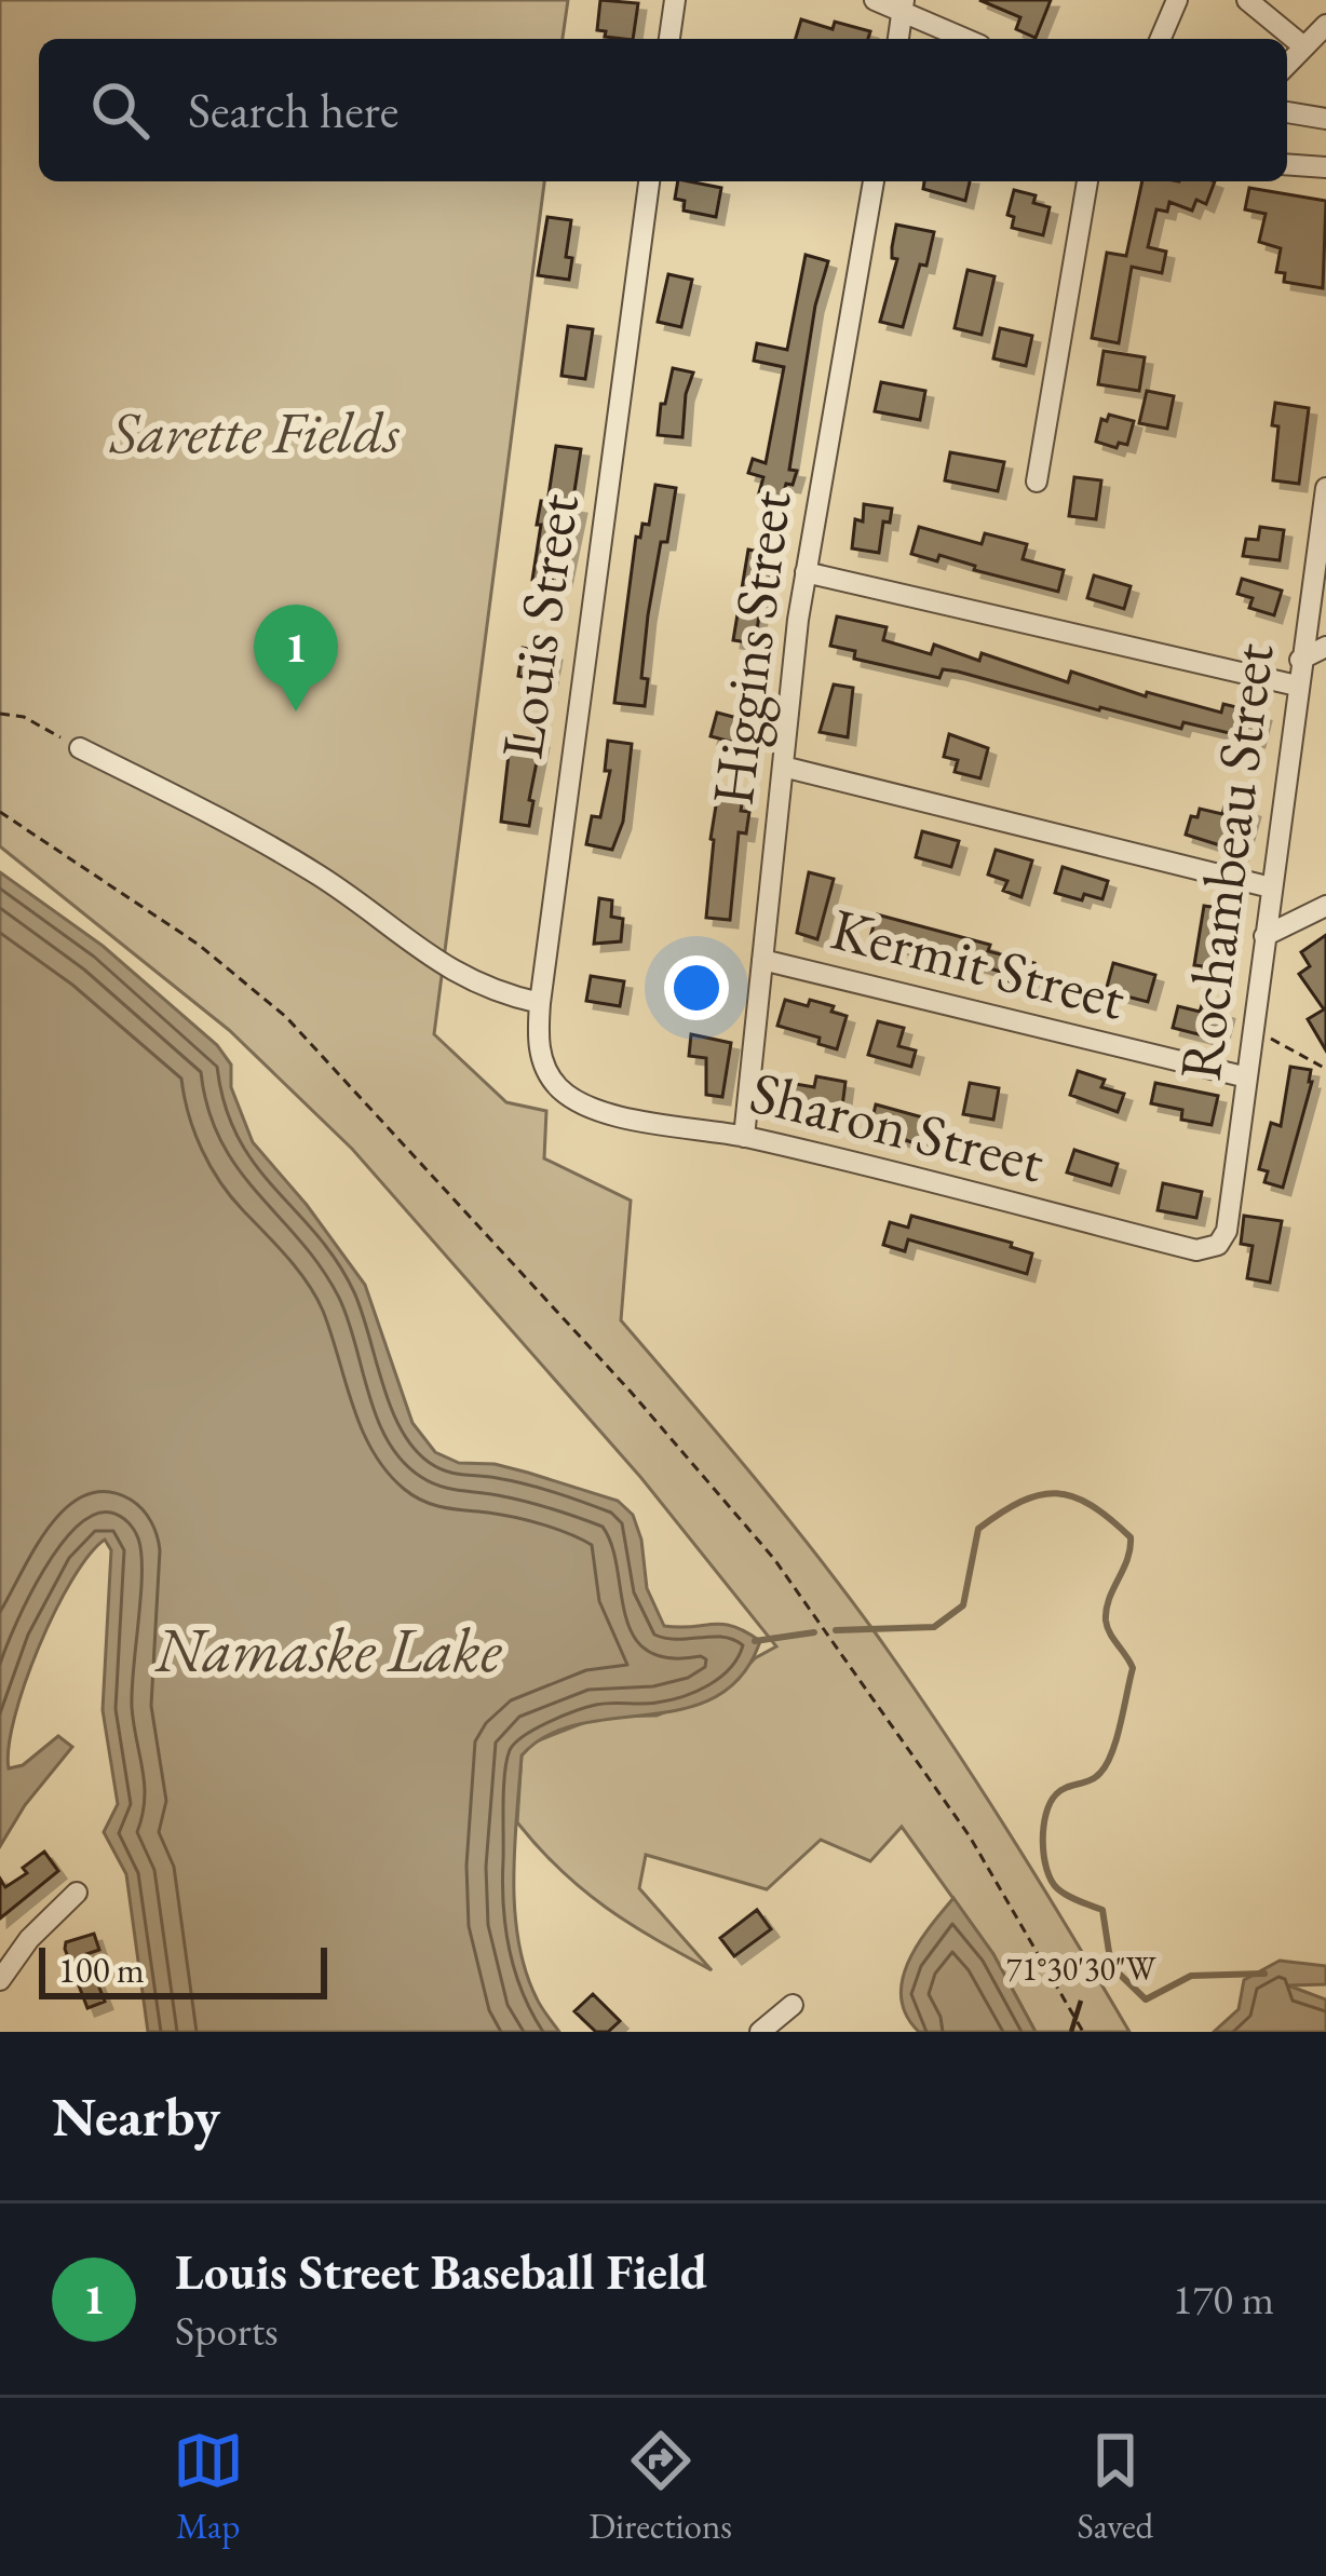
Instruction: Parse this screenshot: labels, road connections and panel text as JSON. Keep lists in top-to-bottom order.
{
  "streets": {
    "street": [
      "Louis Street",
      "Higgins Street",
      "Rochambeau Street",
      "Kermit Street",
      "Sharon Street"
    ]
  },
  "crossings": [
    ["Louis Street", "Sharon Street"],
    ["Higgins Street", "Kermit Street"],
    ["Higgins Street", "Sharon Street"],
    ["Rochambeau Street", "Kermit Street"],
    ["Rochambeau Street", "Sharon Street"]
  ],
  "water": ["Namaske Lake"],
  "parks": ["Sarette Fields"],
  "scale_bar": "100 m",
  "page": {
    "search": "Search here",
    "pins": "1",
    "scale": "100 m",
    "heading": "Nearby",
    "list": [
      {
        "mark": "1",
        "name": "Louis Street Baseball Field",
        "note": "Sports",
        "value": "170 m"
      }
    ],
    "nav": ["Map", "Directions", "Saved"]
  },
  "coordinates": ["71°30'30\"W"]
}
